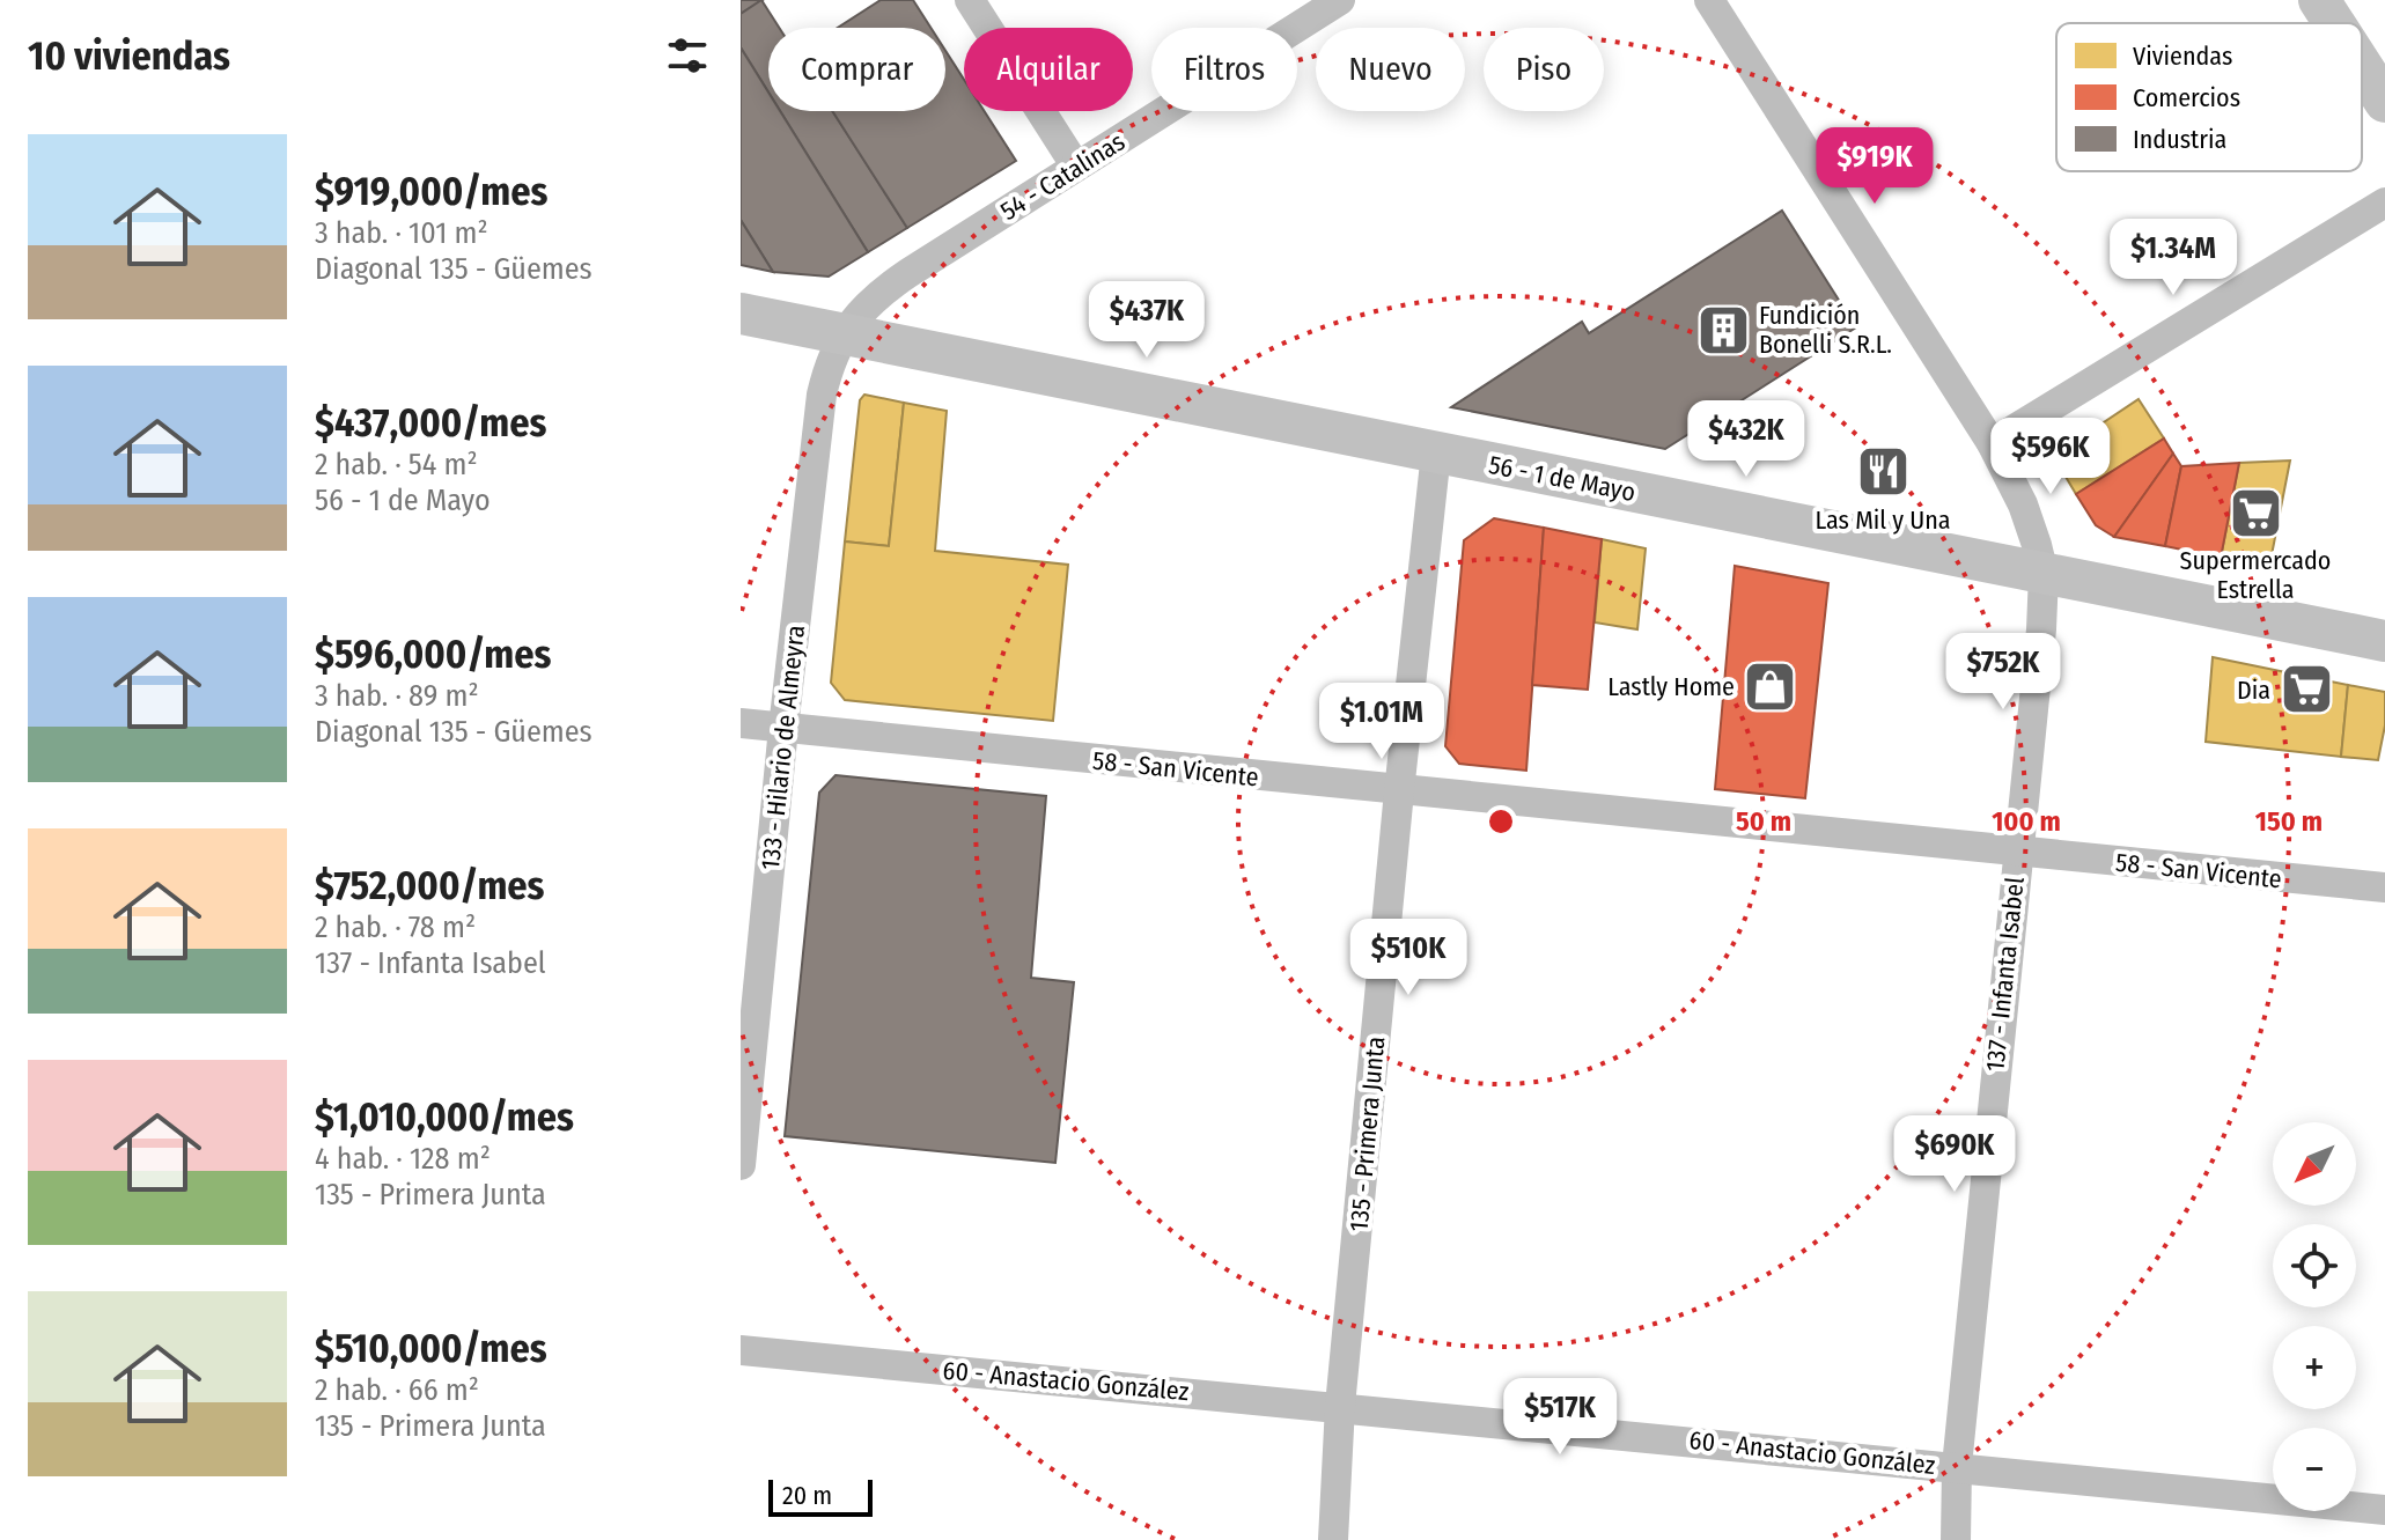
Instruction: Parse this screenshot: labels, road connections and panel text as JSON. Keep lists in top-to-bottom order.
{
  "streets": {
    "main road": ["56 - 1 de Mayo"],
    "street": [
      "54 - Catalinas",
      "133 - Hilario de Almeyra",
      "58 - San Vicente",
      "137 - Infanta Isabel",
      "135 - Primera Junta",
      "60 - Anastacio González"
    ]
  },
  "crossings": [
    ["54 - Catalinas", "56 - 1 de Mayo"],
    ["54 - Catalinas", "133 - Hilario de Almeyra"],
    ["56 - 1 de Mayo", "133 - Hilario de Almeyra"],
    ["56 - 1 de Mayo", "137 - Infanta Isabel"],
    ["56 - 1 de Mayo", "135 - Primera Junta"],
    ["133 - Hilario de Almeyra", "58 - San Vicente"],
    ["58 - San Vicente", "137 - Infanta Isabel"],
    ["58 - San Vicente", "135 - Primera Junta"],
    ["137 - Infanta Isabel", "60 - Anastacio González"],
    ["135 - Primera Junta", "60 - Anastacio González"]
  ],
  "places": {
    "building": ["Fundición Bonelli S.R.L."],
    "restaurant": ["Las Mil y Una"],
    "supermarket": ["Supermercado Estrella", "Dia"],
    "shop": ["Lastly Home"]
  },
  "legend": ["Viviendas", "Comercios", "Industria"],
  "scale_bar": "20 m",
  "north": "bottom left",
  "page": {
    "heading": "10 viviendas",
    "chip": [
      "Comprar",
      "Alquilar",
      "Filtros",
      "Nuevo",
      "Piso"
    ],
    "list": [
      {
        "name": "$919,000/mes",
        "note": "3 hab. · 101 m² · Diagonal 135 - Güemes"
      },
      {
        "name": "$437,000/mes",
        "note": "2 hab. · 54 m² · 56 - 1 de Mayo"
      },
      {
        "name": "$596,000/mes",
        "note": "3 hab. · 89 m² · Diagonal 135 - Güemes"
      },
      {
        "name": "$752,000/mes",
        "note": "2 hab. · 78 m² · 137 - Infanta Isabel"
      },
      {
        "name": "$1,010,000/mes",
        "note": "4 hab. · 128 m² · 135 - Primera Junta"
      },
      {
        "name": "$510,000/mes",
        "note": "2 hab. · 66 m² · 135 - Primera Junta"
      }
    ],
    "price": [
      "$919K",
      "$1.34M",
      "$437K",
      "$432K",
      "$596K",
      "$752K",
      "$1.01M",
      "$510K",
      "$690K",
      "$517K"
    ],
    "map_buttons": ["+", "−"],
    "scale": "20 m"
  },
  "rings": ["50 m", "100 m", "150 m"]
}
